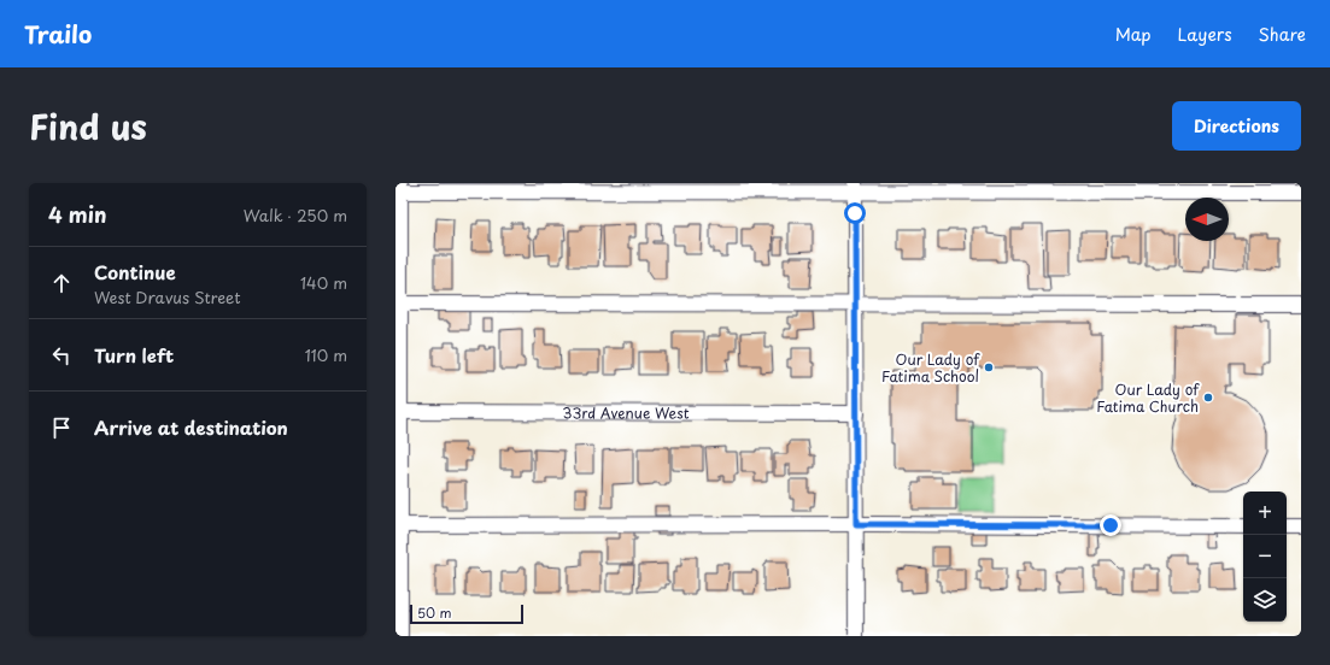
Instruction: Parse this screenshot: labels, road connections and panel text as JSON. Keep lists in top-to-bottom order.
{
  "streets": {
    "street": ["33rd Avenue West"]
  },
  "places": ["Our Lady of Fatima School", "Our Lady of Fatima Church"],
  "scale_bar": "50 m",
  "north": "left",
  "page": {
    "header": "Trailo",
    "nav": ["Map", "Layers", "Share"],
    "title": "Find us",
    "buttons": "Directions",
    "heading": ["4 min", "Walk · 250 m"],
    "list": [
      ["Continue", "West Dravus Street", "140 m"],
      ["Turn left", "110 m"],
      "Arrive at destination"
    ],
    "map_buttons": ["+", "−"],
    "scale": "50 m"
  }
}
